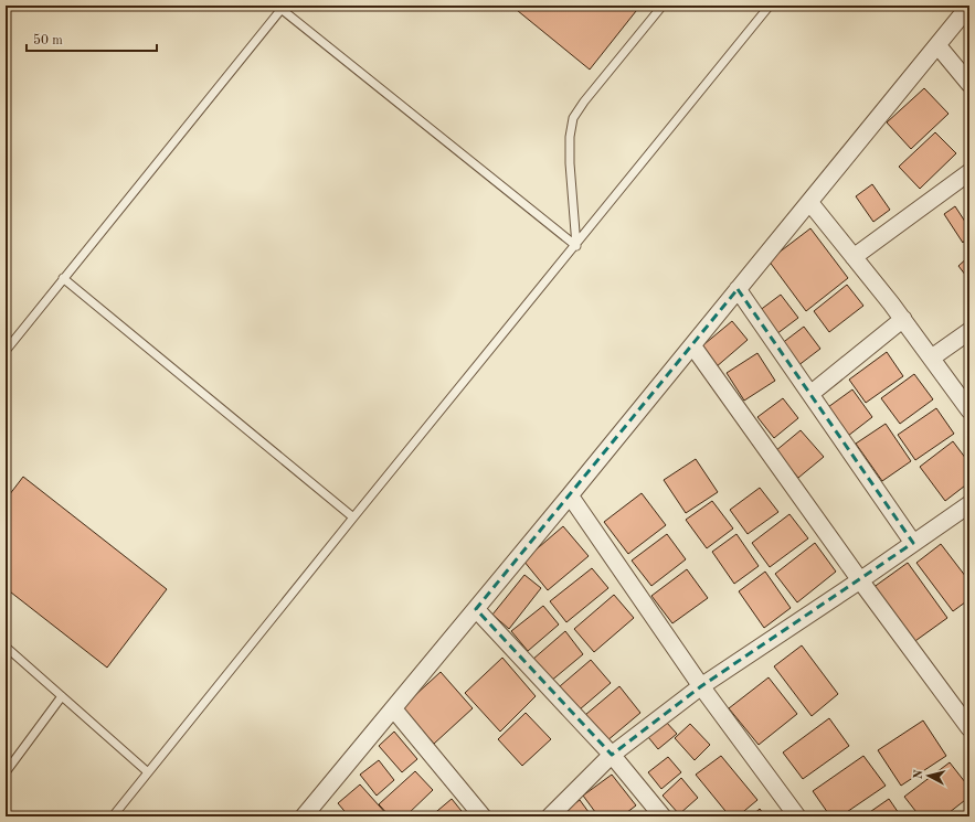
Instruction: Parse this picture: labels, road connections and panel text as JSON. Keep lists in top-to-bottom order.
{
  "scale_bar": "50 m",
  "north": "left"
}
